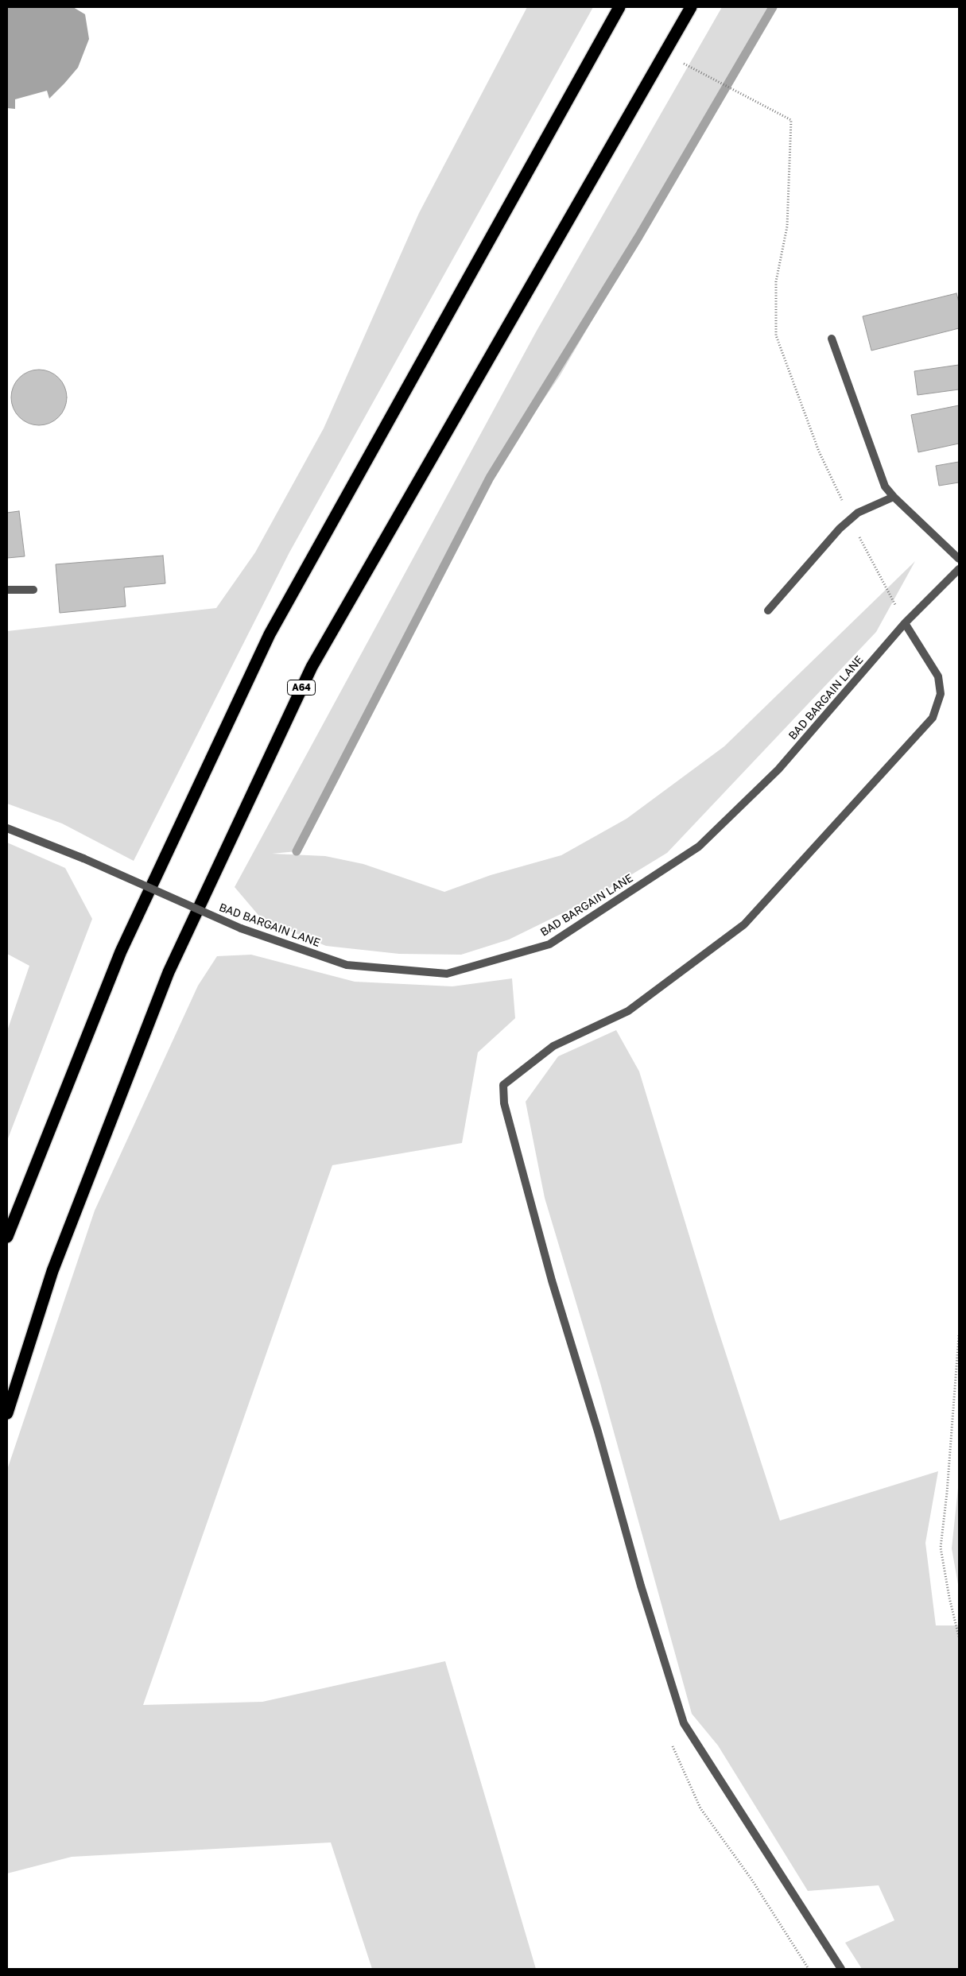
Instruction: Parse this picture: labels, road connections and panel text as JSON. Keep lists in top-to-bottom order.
{
  "streets": {
    "highway": ["A64"],
    "lane": ["BAD BARGAIN LANE"]
  }
}
